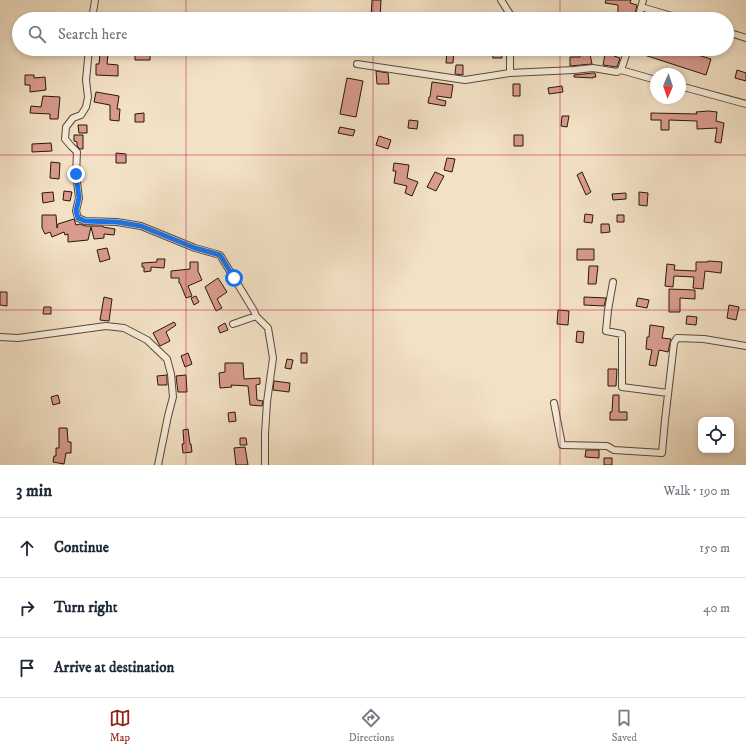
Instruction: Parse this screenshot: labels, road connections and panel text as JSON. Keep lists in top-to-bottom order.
{
  "north": "bottom",
  "page": {
    "search": "Search here",
    "heading": ["3 min", "Walk · 190 m"],
    "list": [
      ["Continue", "150 m"],
      ["Turn right", "40 m"],
      "Arrive at destination"
    ],
    "nav": ["Map", "Directions", "Saved"]
  }
}
